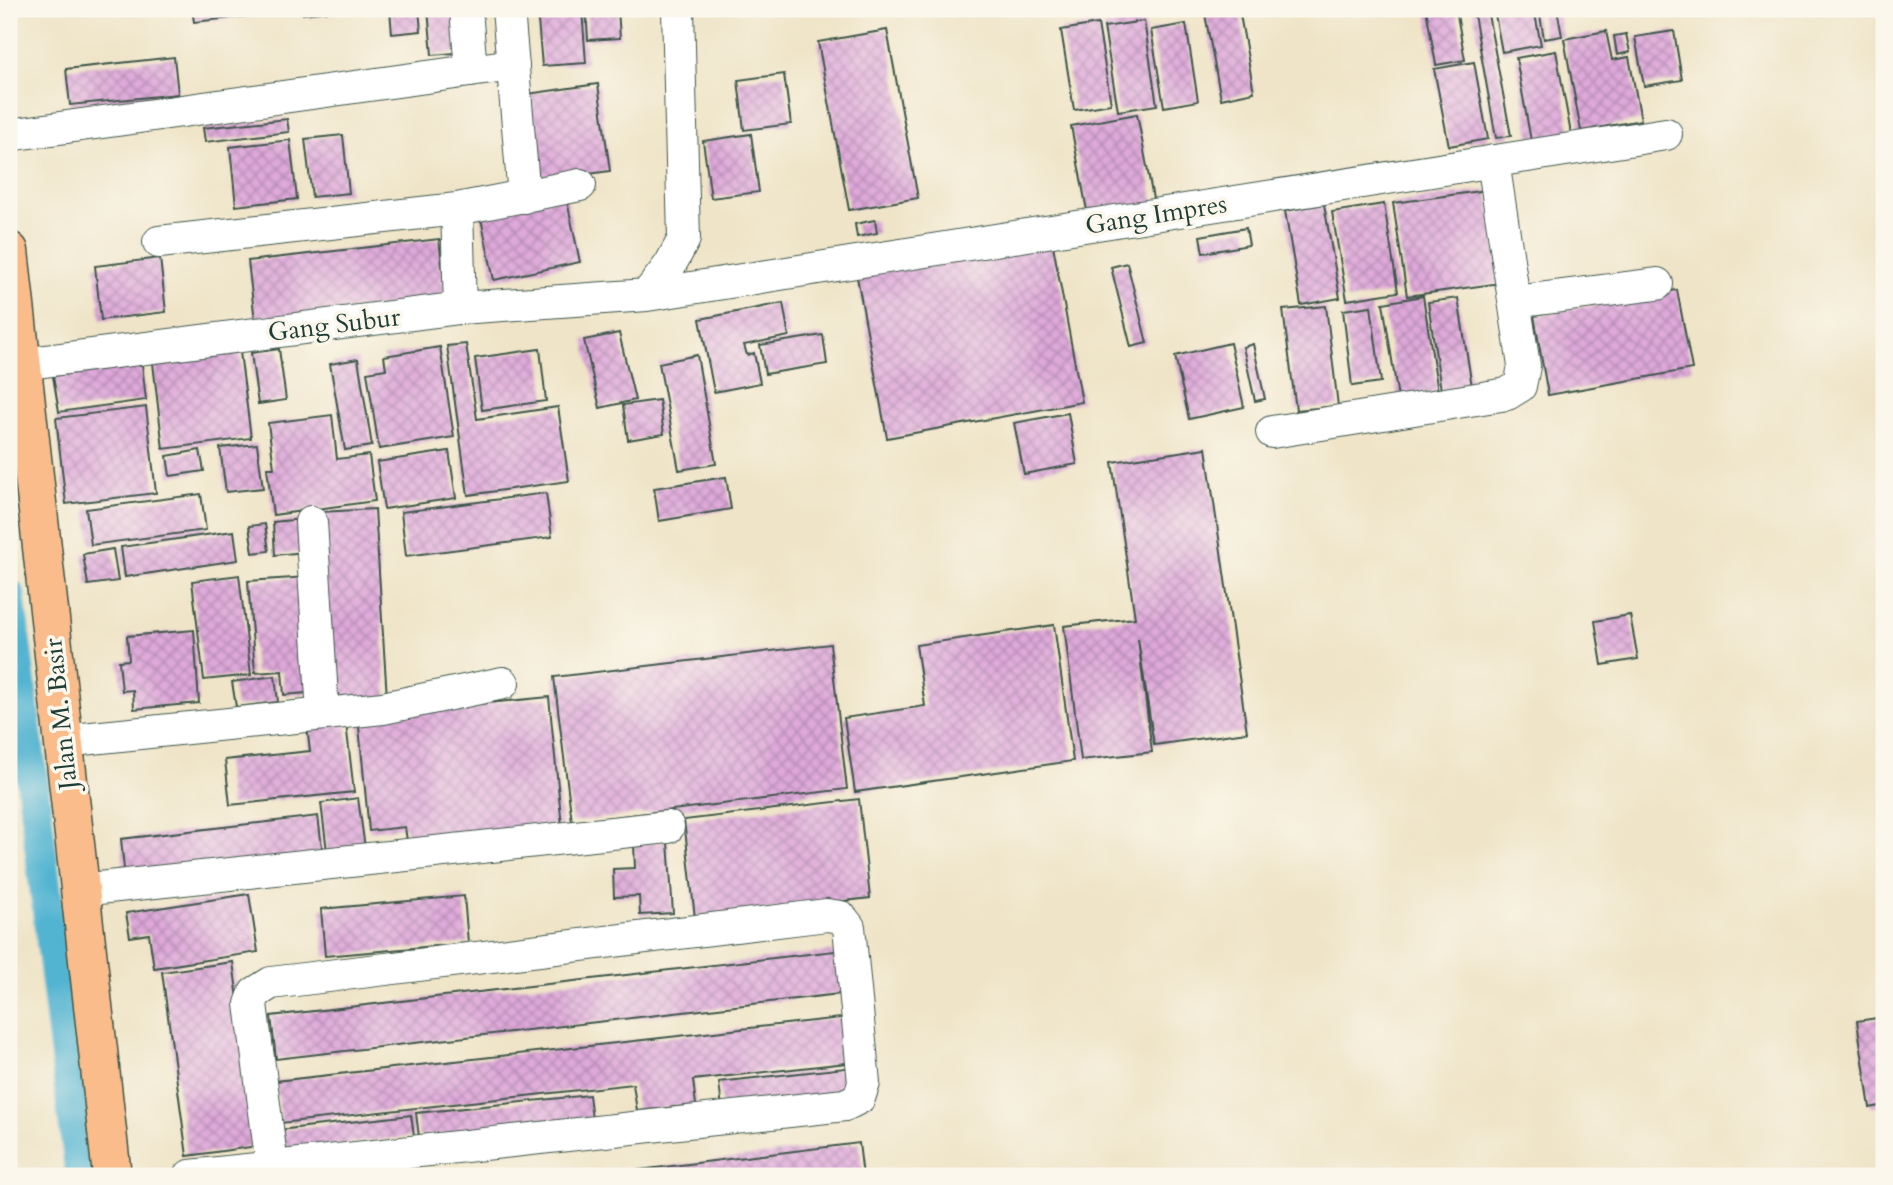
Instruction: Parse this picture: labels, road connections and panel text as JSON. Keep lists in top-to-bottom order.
{
  "streets": {
    "main road": ["Jalan M. Basir"],
    "street": ["Gang Impres", "Gang Subur"]
  },
  "crossings": [
    ["Gang Impres", "Gang Subur"],
    ["Gang Subur", "Jalan M. Basir"]
  ]
}
